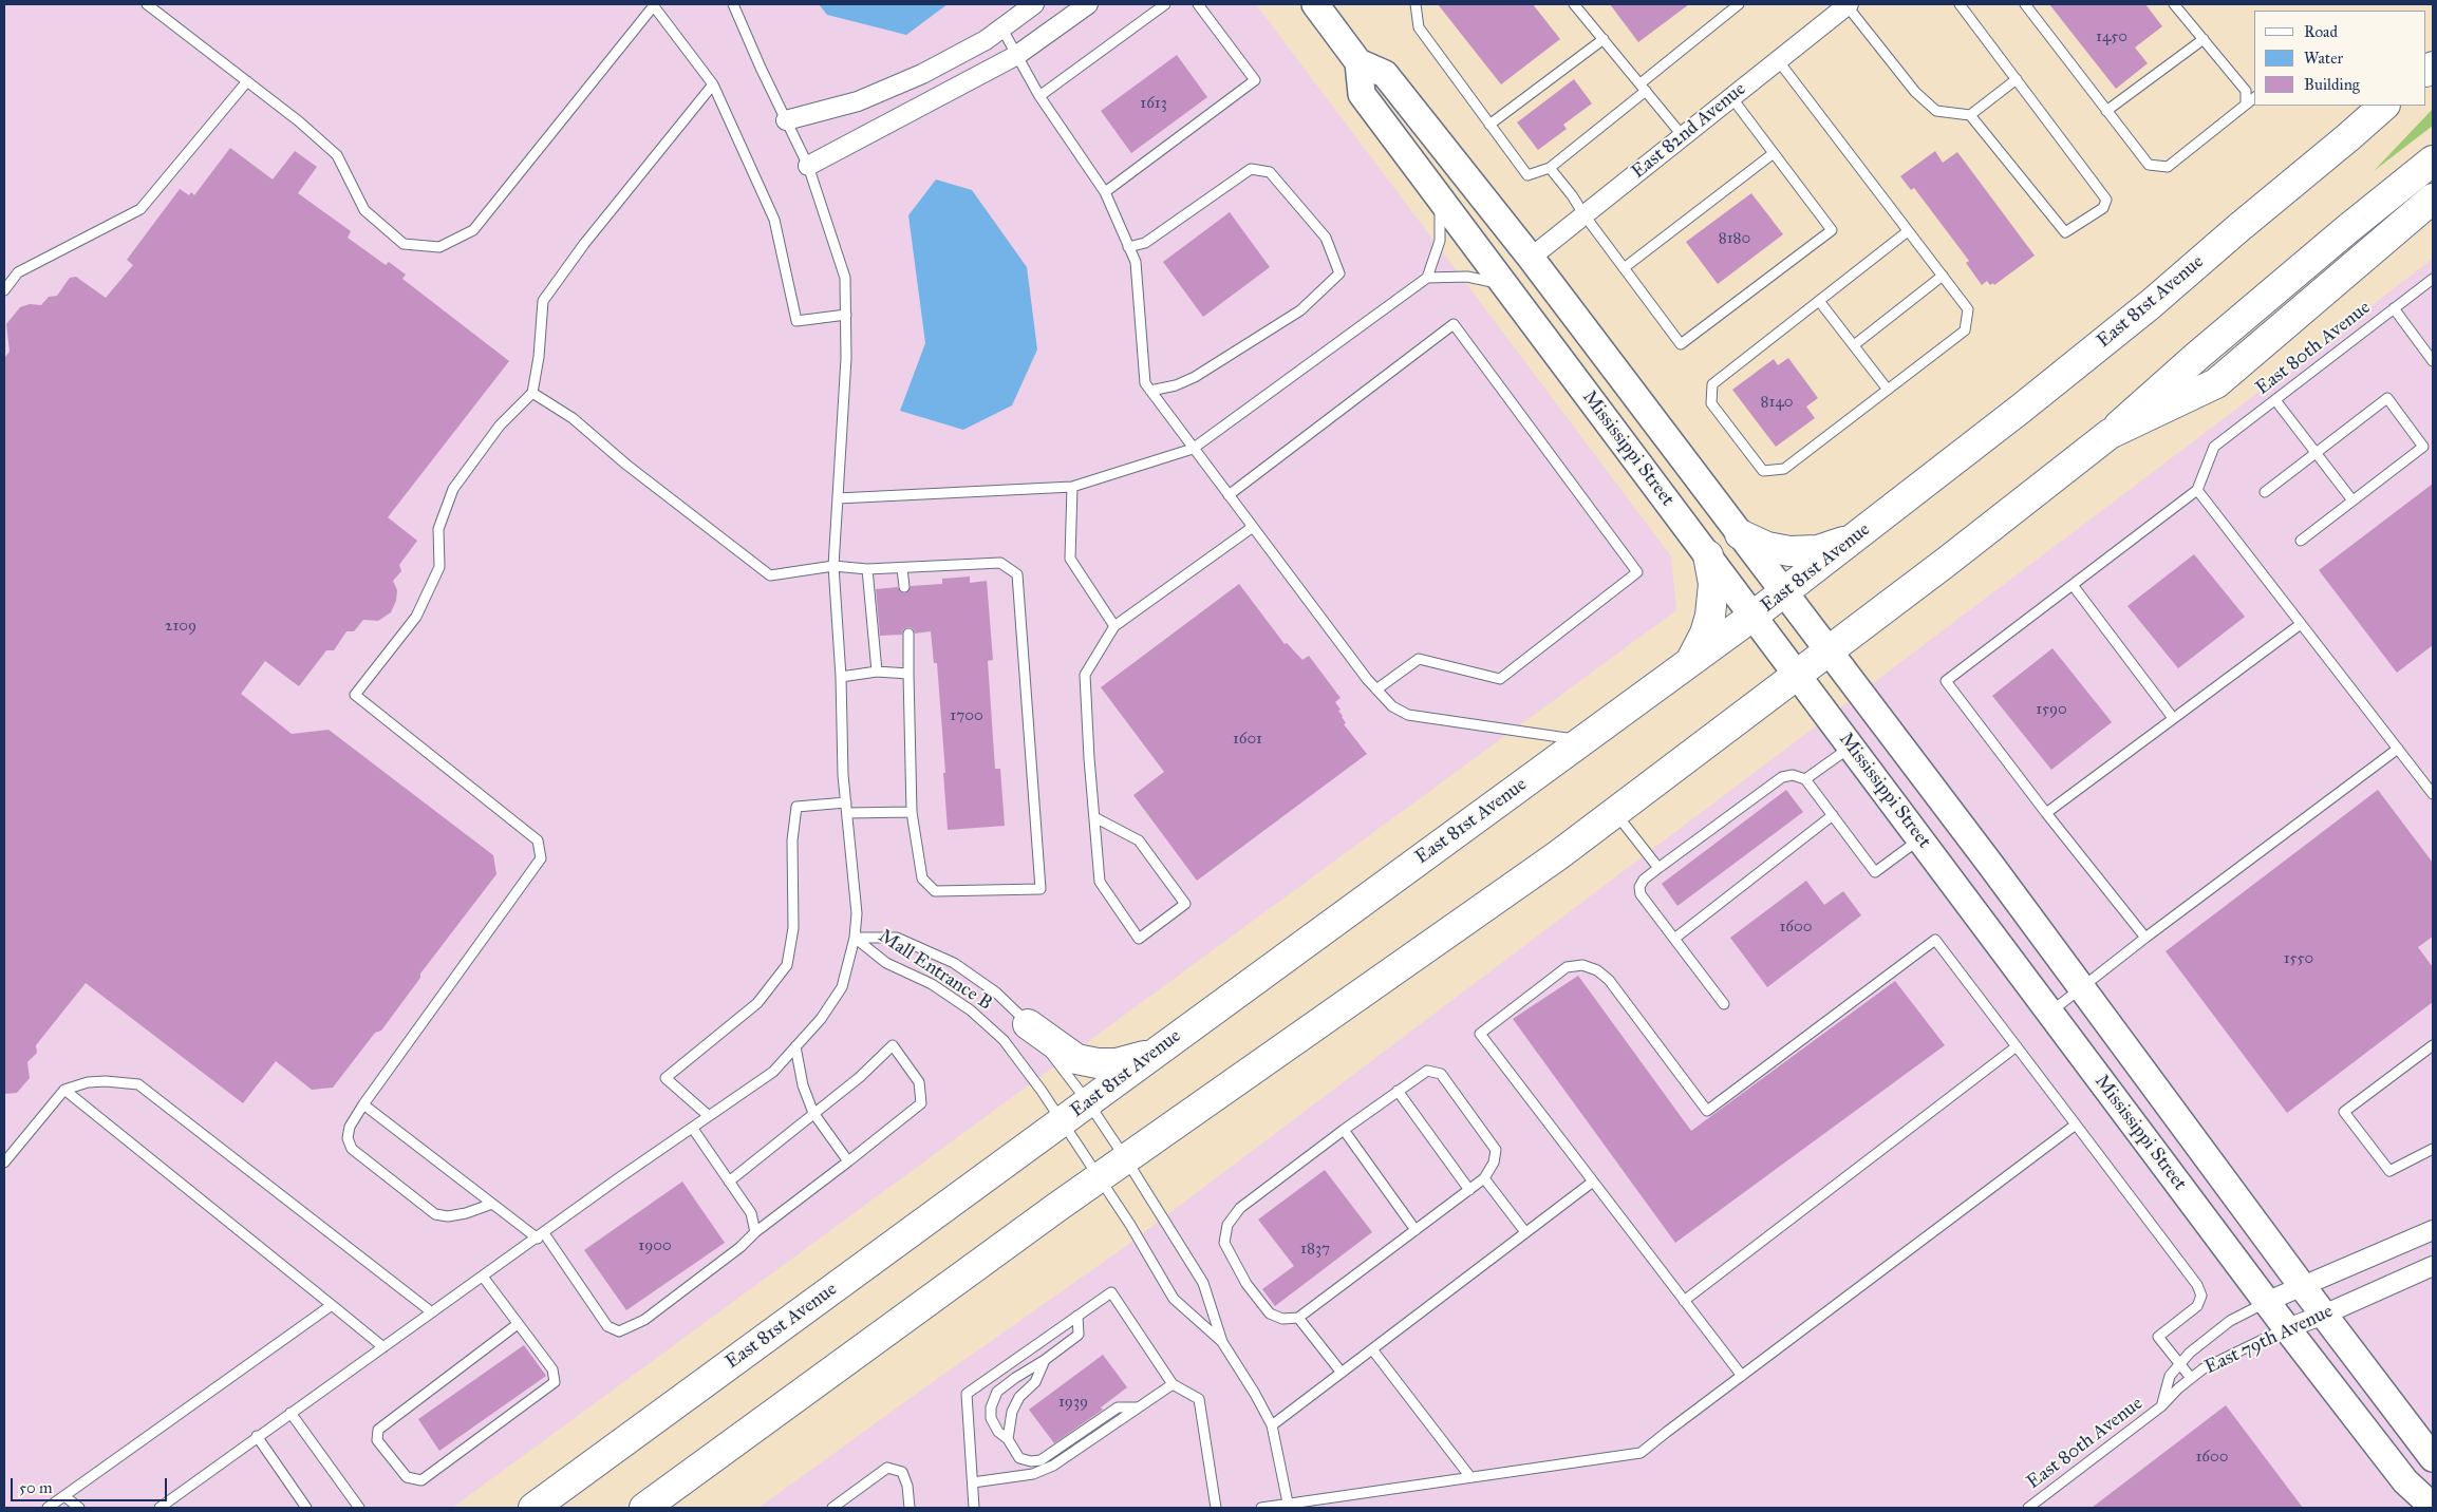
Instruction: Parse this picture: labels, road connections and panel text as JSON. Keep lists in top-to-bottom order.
{
  "streets": {
    "main road": ["East 81st Avenue"],
    "street": ["East 82nd Avenue", "Mississippi Street", "East 79th Avenue"],
    "lane": ["East 80th Avenue", "Mall Entrance B"]
  },
  "crossings": [
    ["East 82nd Avenue", "Mississippi Street"],
    ["East 81st Avenue", "Mississippi Street"],
    ["East 81st Avenue", "Mall Entrance B"],
    ["East 80th Avenue", "East 79th Avenue"],
    ["Mississippi Street", "East 79th Avenue"]
  ],
  "house_numbers": [
    "1450",
    "1613",
    "8180",
    "8140",
    "2109",
    "1590",
    "1700",
    "1601",
    "1600",
    "1550",
    "1900",
    "1837",
    "1939",
    "1600"
  ],
  "legend": ["Road", "Water", "Building"],
  "scale_bar": "50 m"
}
